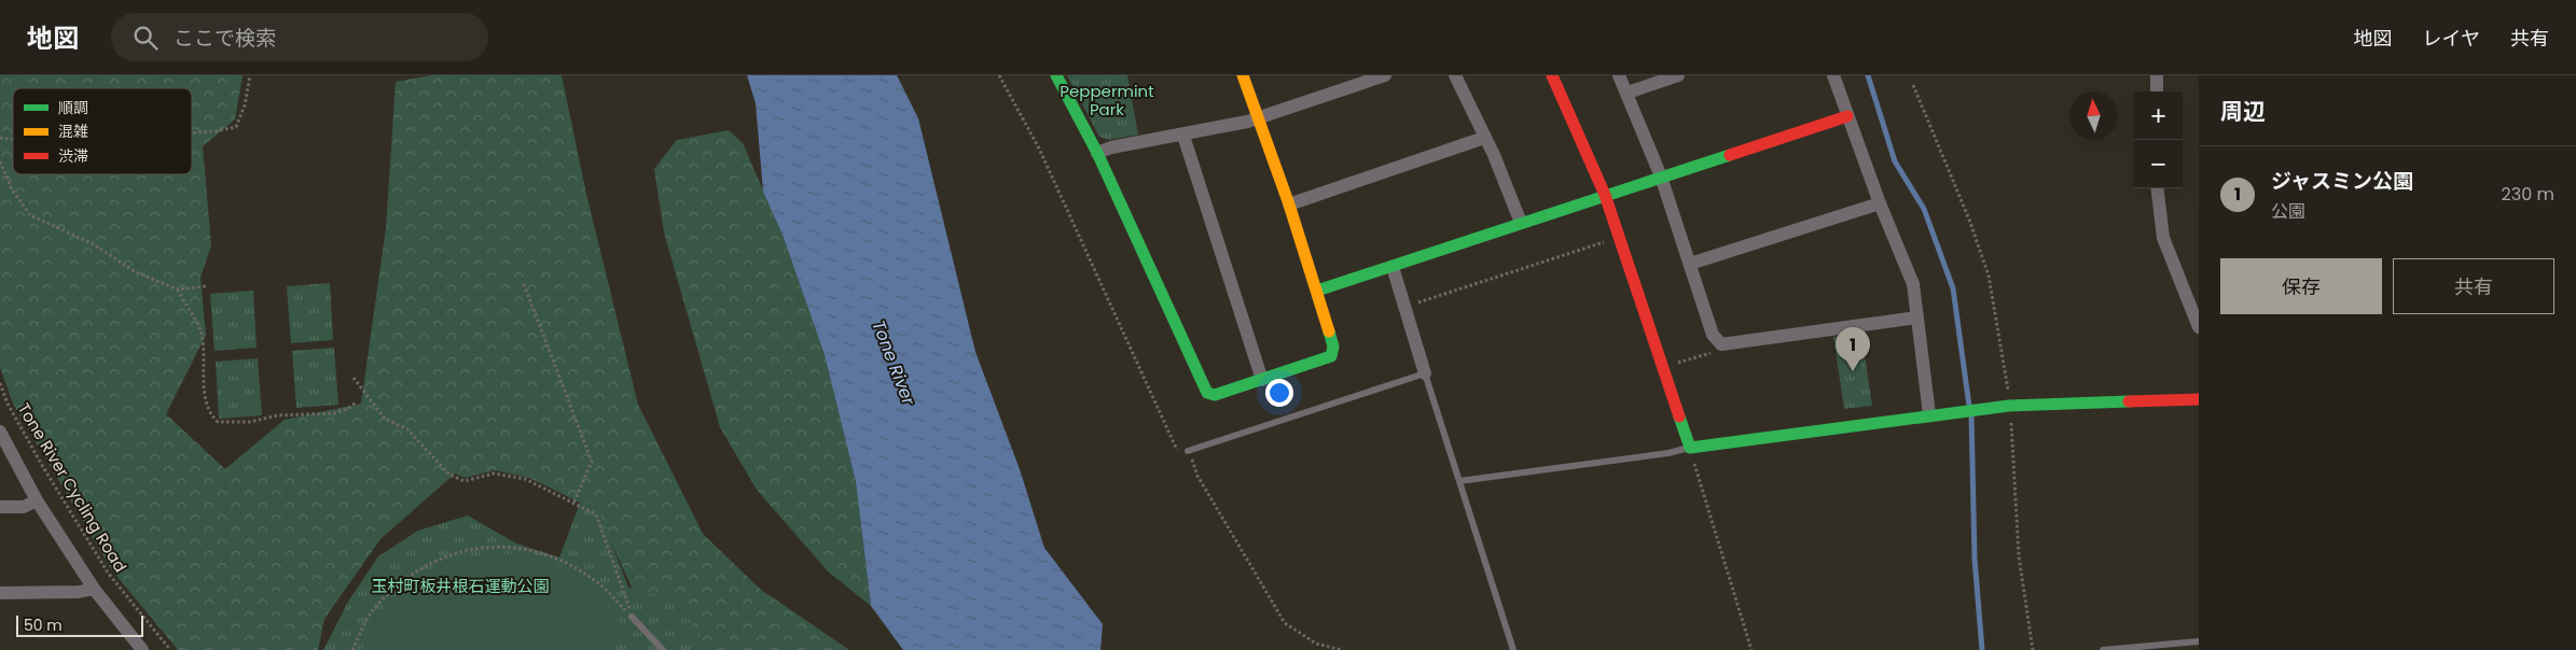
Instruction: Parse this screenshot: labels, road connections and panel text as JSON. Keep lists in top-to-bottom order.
{
  "streets": {
    "path": ["Tone River Cycling Road"]
  },
  "water": ["Tone River"],
  "parks": ["Peppermint Park", "玉村町板井根石運動公園"],
  "legend": ["順調", "混雑", "渋滞"],
  "scale_bar": "50 m",
  "north": "top",
  "page": {
    "header": "地図",
    "search": "ここで検索",
    "nav": ["地図", "レイヤ", "共有"],
    "heading": "周辺",
    "map_buttons": ["+", "−"],
    "list": [
      {
        "mark": "1",
        "name": "ジャスミン公園",
        "note": "公園",
        "value": "230 m"
      }
    ],
    "buttons": ["保存", "共有"],
    "pins": "1",
    "scale": "50 m"
  }
}
